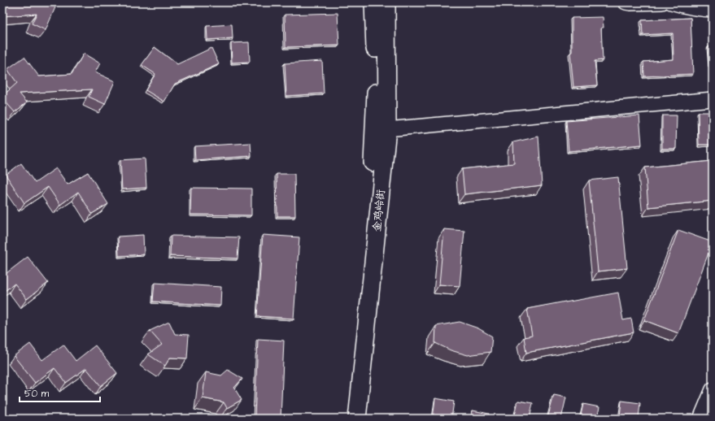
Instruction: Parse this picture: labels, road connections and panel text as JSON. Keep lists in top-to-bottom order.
{
  "streets": {
    "main road": ["金鸡岭街"]
  },
  "scale_bar": "50 m"
}
